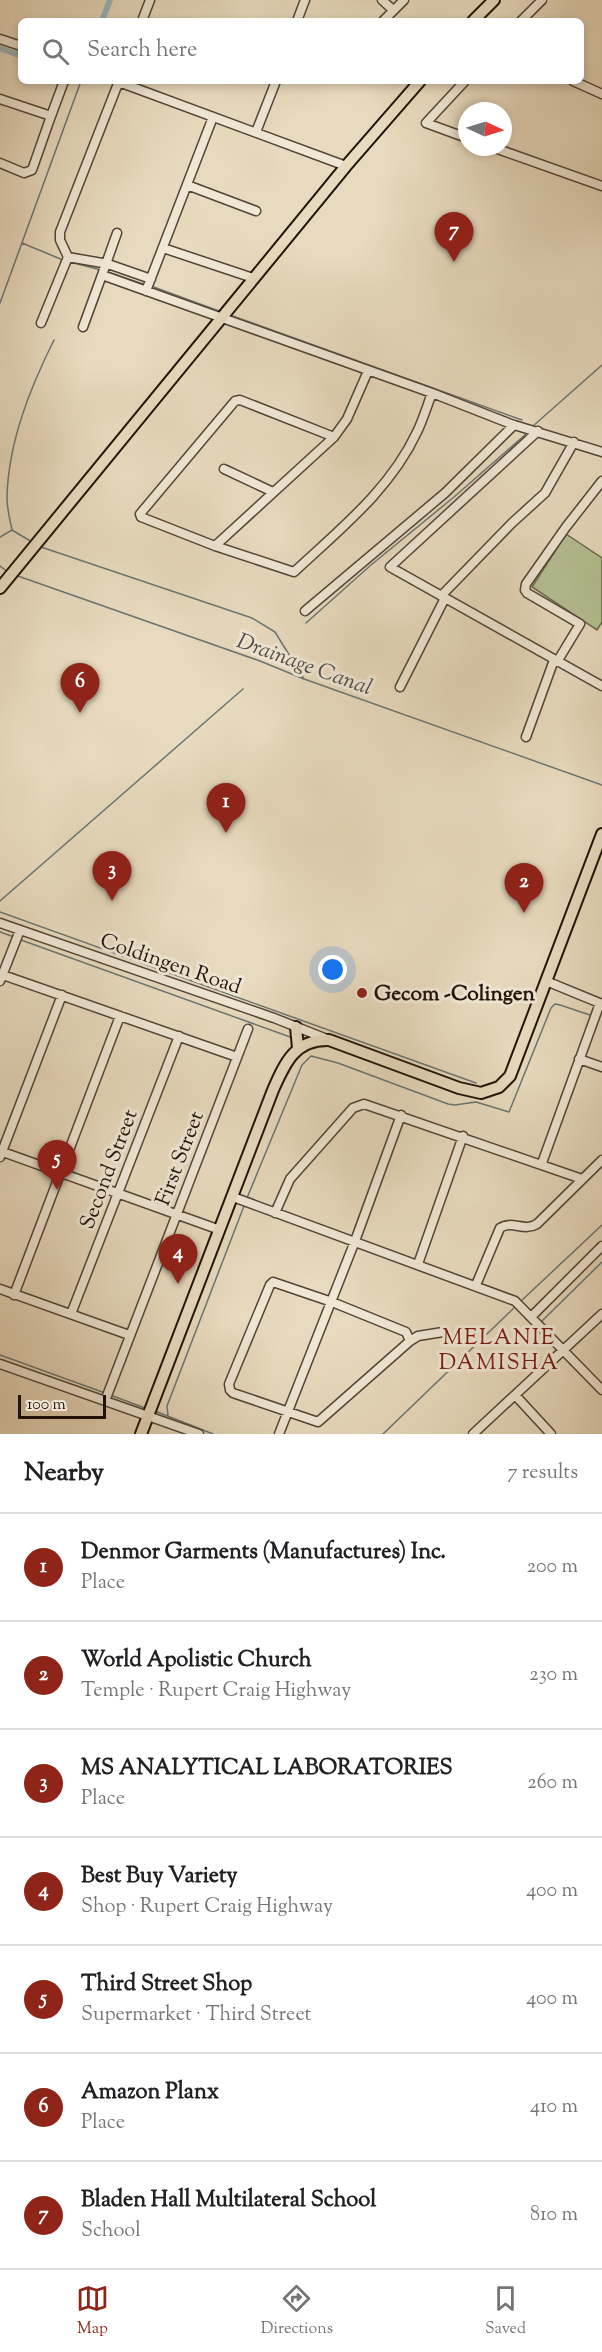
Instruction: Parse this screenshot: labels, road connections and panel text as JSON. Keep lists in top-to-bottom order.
{
  "streets": {
    "street": ["Coldingen Road", "First Street", "Second Street"]
  },
  "districts": ["MELANIE DAMISHA"],
  "water": ["Drainage Canal"],
  "places": ["Gecom -Colingen"],
  "scale_bar": "100 m",
  "north": "right",
  "page": {
    "search": "Search here",
    "pins": [
      "7",
      "6",
      "1",
      "3",
      "2",
      "5",
      "4"
    ],
    "scale": "100 m",
    "heading": ["Nearby", "7 results"],
    "list": [
      {
        "mark": "1",
        "name": "Denmor Garments (Manufactures) Inc.",
        "note": "Place",
        "value": "200 m"
      },
      {
        "mark": "2",
        "name": "World Apolistic Church",
        "note": "Temple · Rupert Craig Highway",
        "value": "230 m"
      },
      {
        "mark": "3",
        "name": "MS ANALYTICAL LABORATORIES",
        "note": "Place",
        "value": "260 m"
      },
      {
        "mark": "4",
        "name": "Best Buy Variety",
        "note": "Shop · Rupert Craig Highway",
        "value": "400 m"
      },
      {
        "mark": "5",
        "name": "Third Street Shop",
        "note": "Supermarket · Third Street",
        "value": "400 m"
      },
      {
        "mark": "6",
        "name": "Amazon Planx",
        "note": "Place",
        "value": "410 m"
      },
      {
        "mark": "7",
        "name": "Bladen Hall Multilateral School",
        "note": "School",
        "value": "810 m"
      }
    ],
    "nav": ["Map", "Directions", "Saved"]
  }
}
